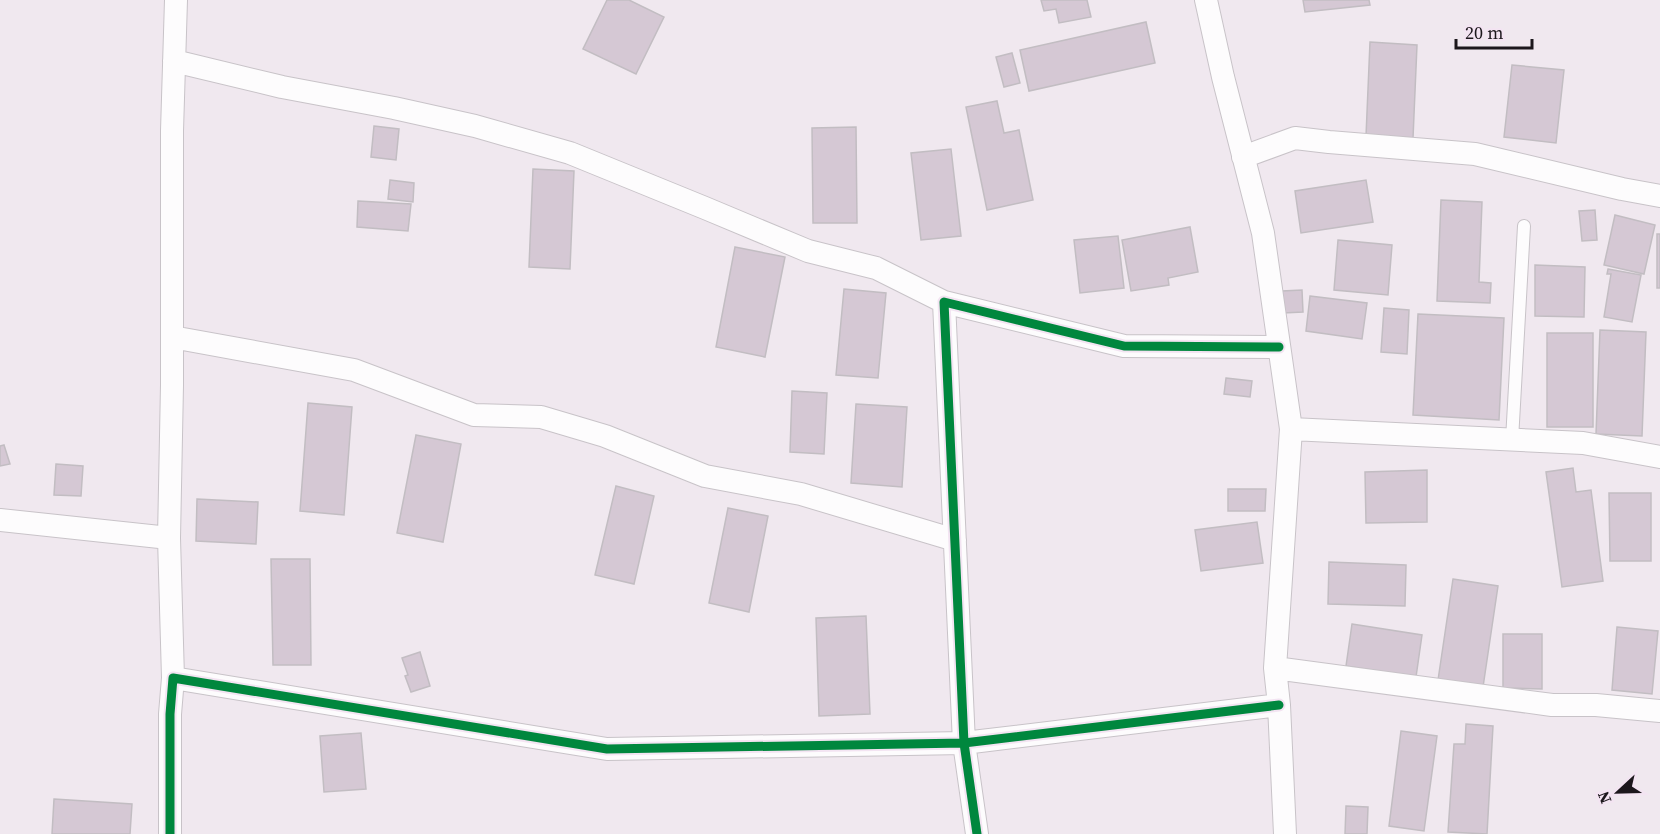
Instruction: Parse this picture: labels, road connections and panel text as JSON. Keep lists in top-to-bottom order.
{
  "scale_bar": "20 m",
  "north": "left"
}
